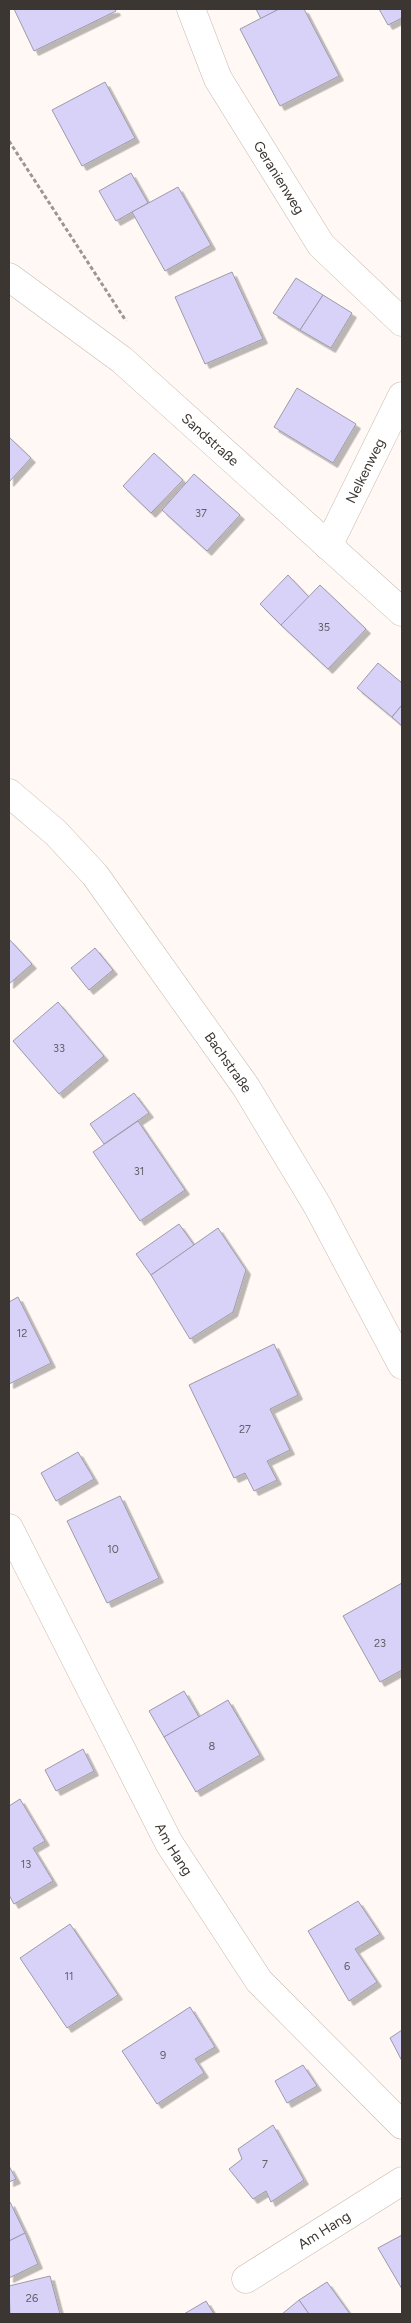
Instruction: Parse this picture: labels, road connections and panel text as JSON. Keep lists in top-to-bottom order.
{
  "streets": {
    "street": [
      "Geranienweg",
      "Sandstraße",
      "Nelkenweg",
      "Bachstraße",
      "Am Hang"
    ]
  },
  "crossings": [
    ["Sandstraße", "Nelkenweg"]
  ],
  "house_numbers": [
    "37",
    "35",
    "33",
    "31",
    "12",
    "27",
    "10",
    "23",
    "8",
    "13",
    "6",
    "11",
    "9",
    "7",
    "26"
  ]
}
